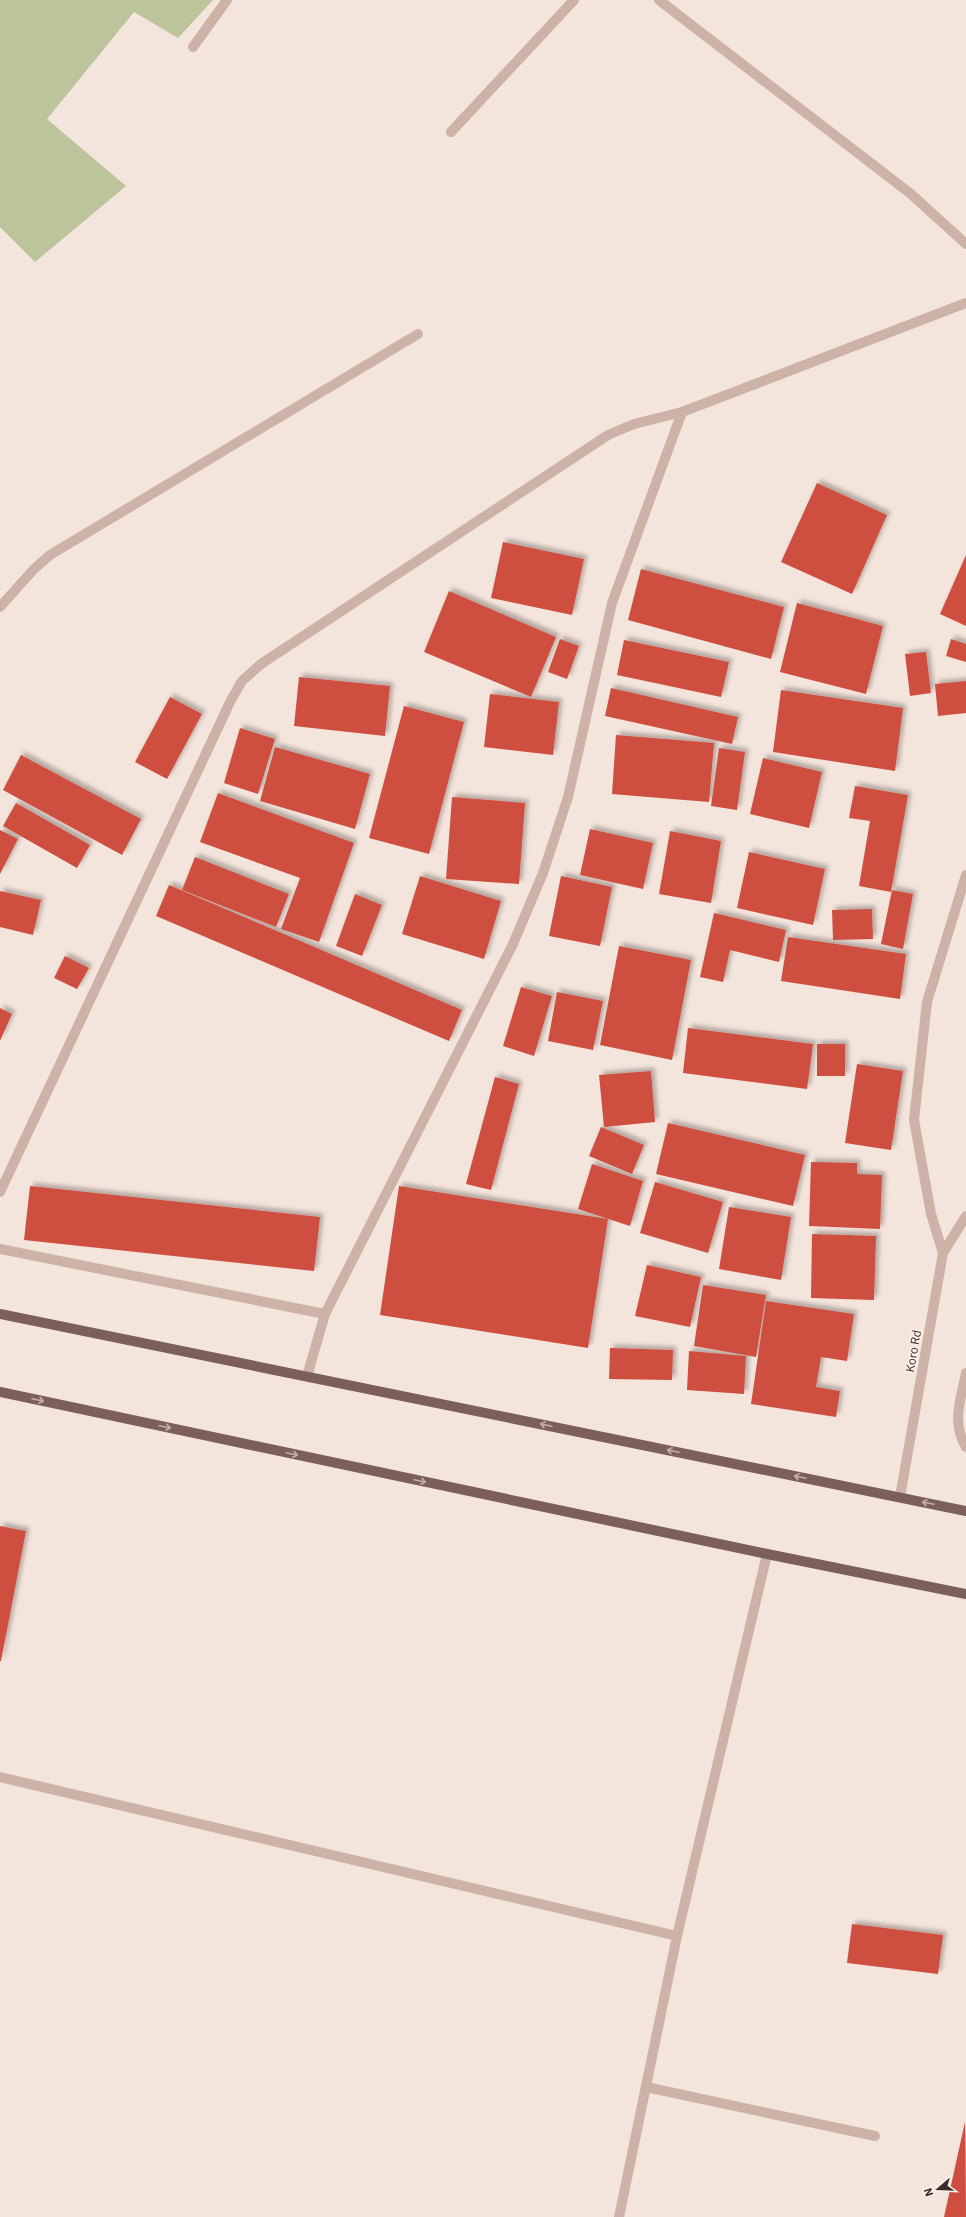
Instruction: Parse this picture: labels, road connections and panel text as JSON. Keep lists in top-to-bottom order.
{
  "streets": {
    "street": ["Koro Rd"]
  },
  "north": "left"
}
